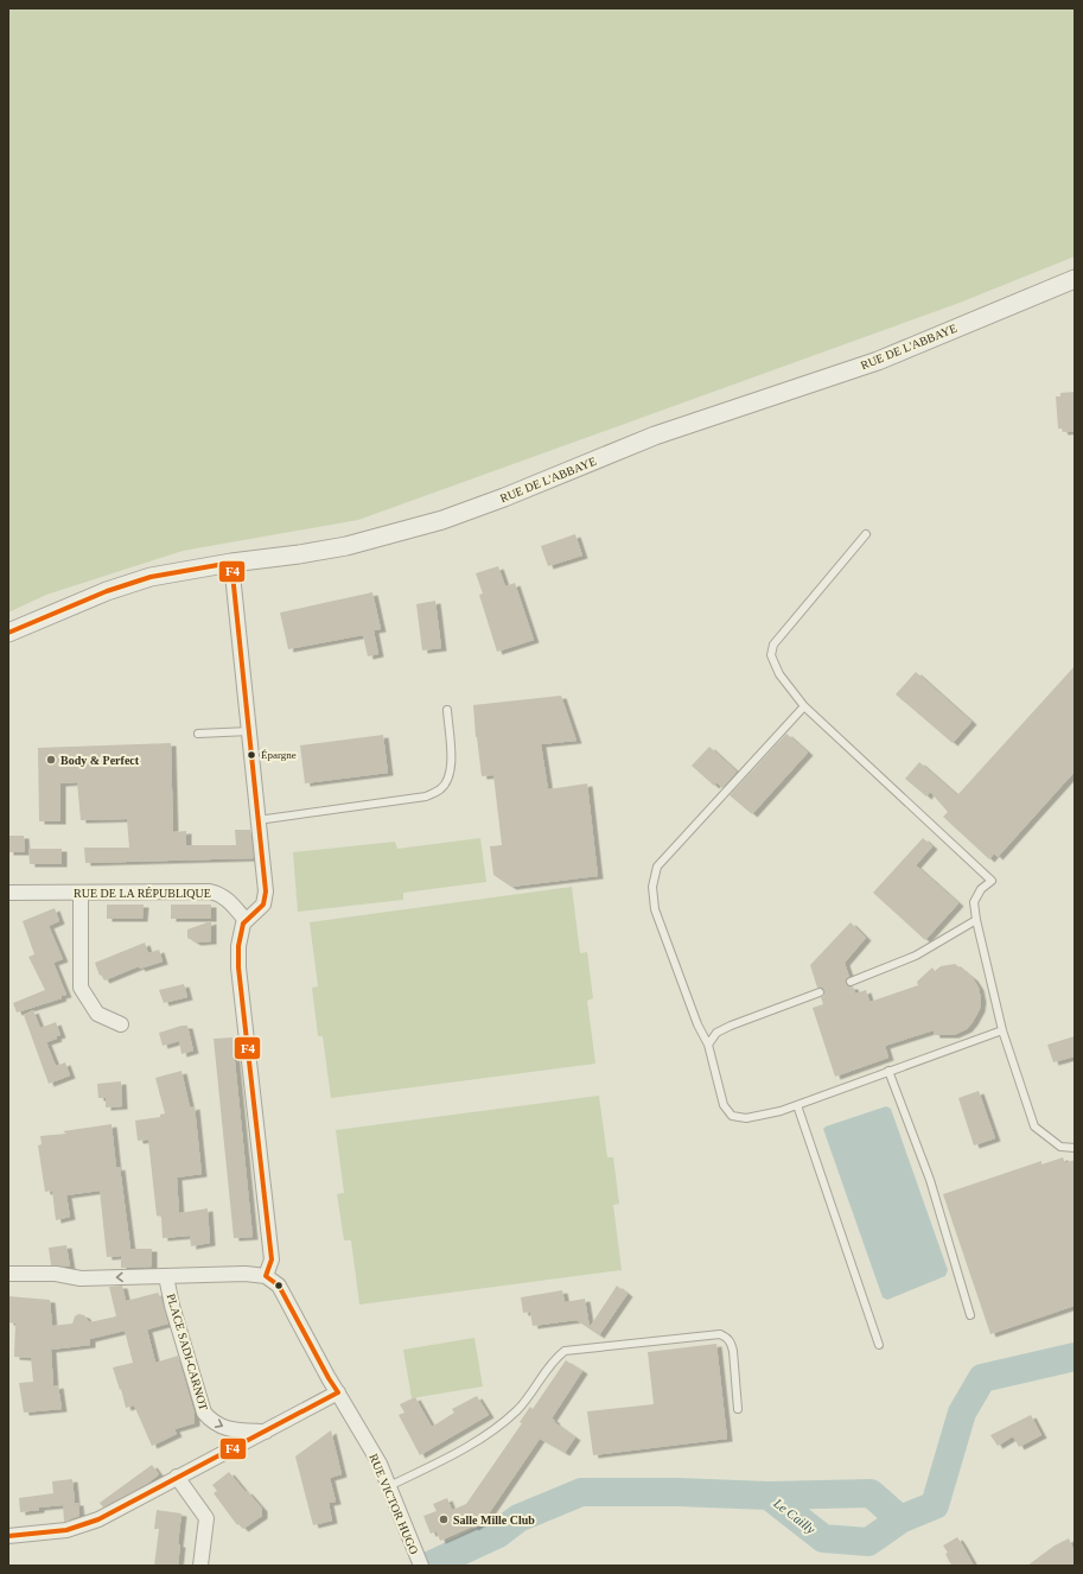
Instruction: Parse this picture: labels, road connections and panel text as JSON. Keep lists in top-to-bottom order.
{
  "streets": {
    "street": [
      "RUE DE L'ABBAYE",
      "RUE DE LA RÉPUBLIQUE",
      "PLACE SADI-CARNOT",
      "RUE VICTOR HUGO"
    ]
  },
  "water": ["Le Cailly"],
  "places": ["Épargne", "Body & Perfect", "Salle Mille Club"],
  "lines": ["transit line F4"]
}
